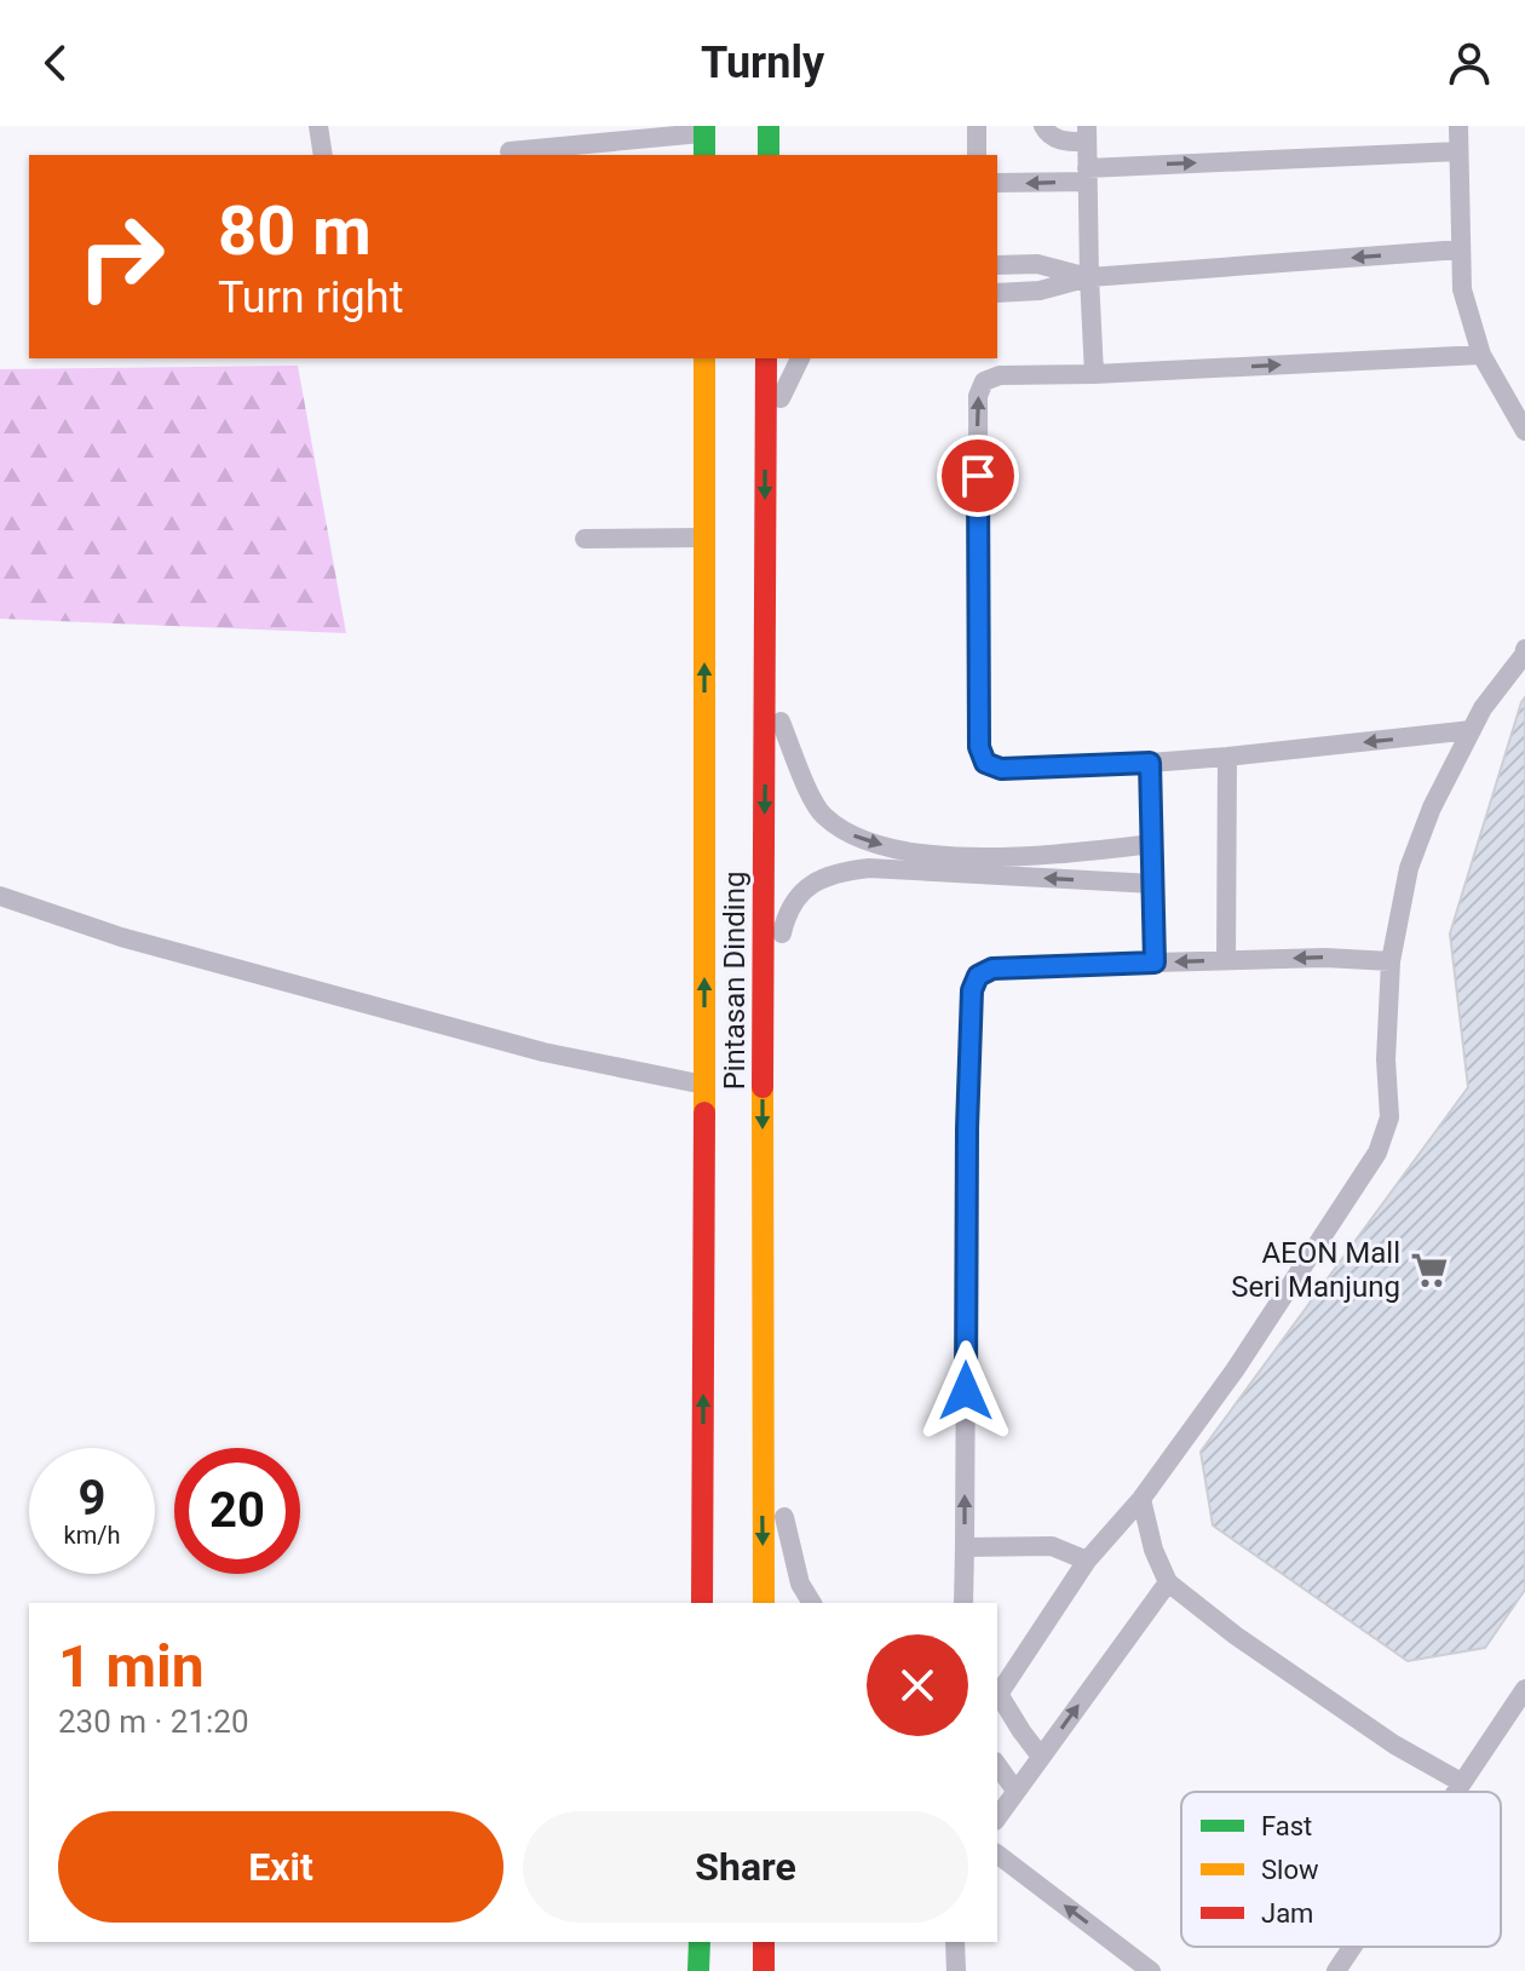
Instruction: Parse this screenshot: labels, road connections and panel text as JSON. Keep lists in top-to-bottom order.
{
  "streets": {
    "main road": ["Pintasan Dinding"]
  },
  "places": {
    "supermarket": ["AEON Mall Seri Manjung"]
  },
  "legend": ["Fast", "Slow", "Jam"],
  "page": {
    "header": "Turnly",
    "turn": ["80 m", "Turn right"],
    "speed": "9 km/h",
    "limit": "20",
    "heading": ["1 min", "230 m · 21:20"],
    "buttons": ["Exit", "Share"]
  }
}
